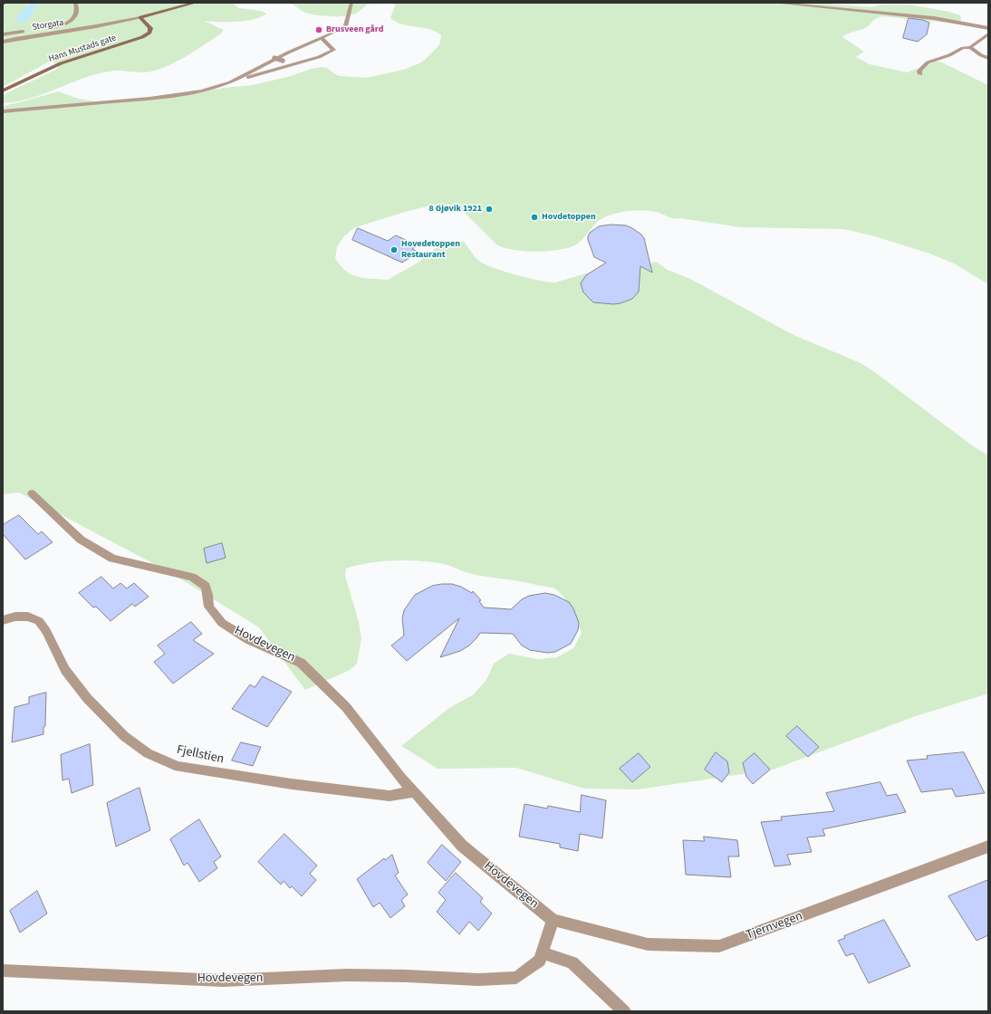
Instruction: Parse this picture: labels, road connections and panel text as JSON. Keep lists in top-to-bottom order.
{
  "streets": {
    "main road": ["Hans Mustads gate"],
    "street": [
      "Storgata",
      "Hovdevegen",
      "Fjellstien",
      "Tjernvegen"
    ]
  },
  "crossings": [
    ["Storgata", "Hans Mustads gate"],
    ["Hovdevegen", "Fjellstien"],
    ["Hovdevegen", "Tjernvegen"]
  ],
  "places": [
    "Brusveen gård",
    "8 Gjøvik 1921",
    "Hovdetoppen",
    "Hovedetoppen Restaurant"
  ]
}
